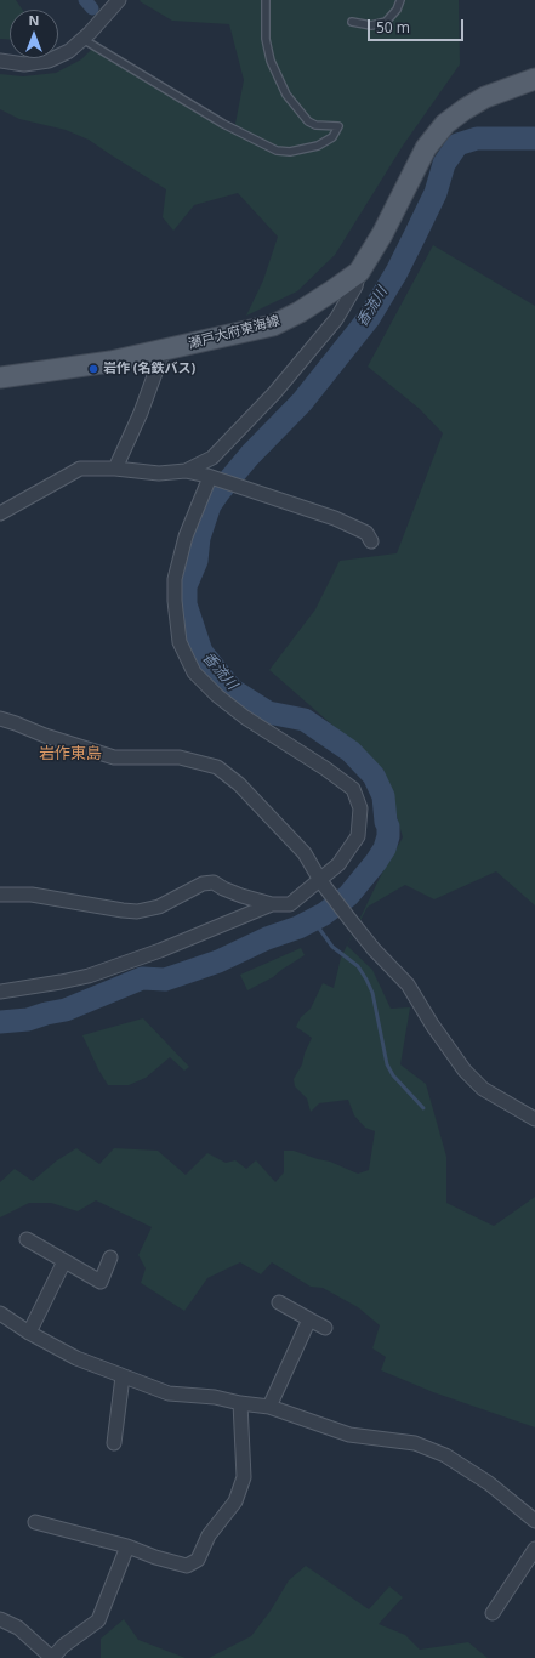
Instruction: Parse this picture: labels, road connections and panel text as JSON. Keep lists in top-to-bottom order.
{
  "streets": {
    "main road": ["瀬戸大府東海線"]
  },
  "districts": ["岩作東島"],
  "water": ["香流川"],
  "places": ["岩作 (名鉄バス)"],
  "scale_bar": "50 m",
  "north": "top"
}
